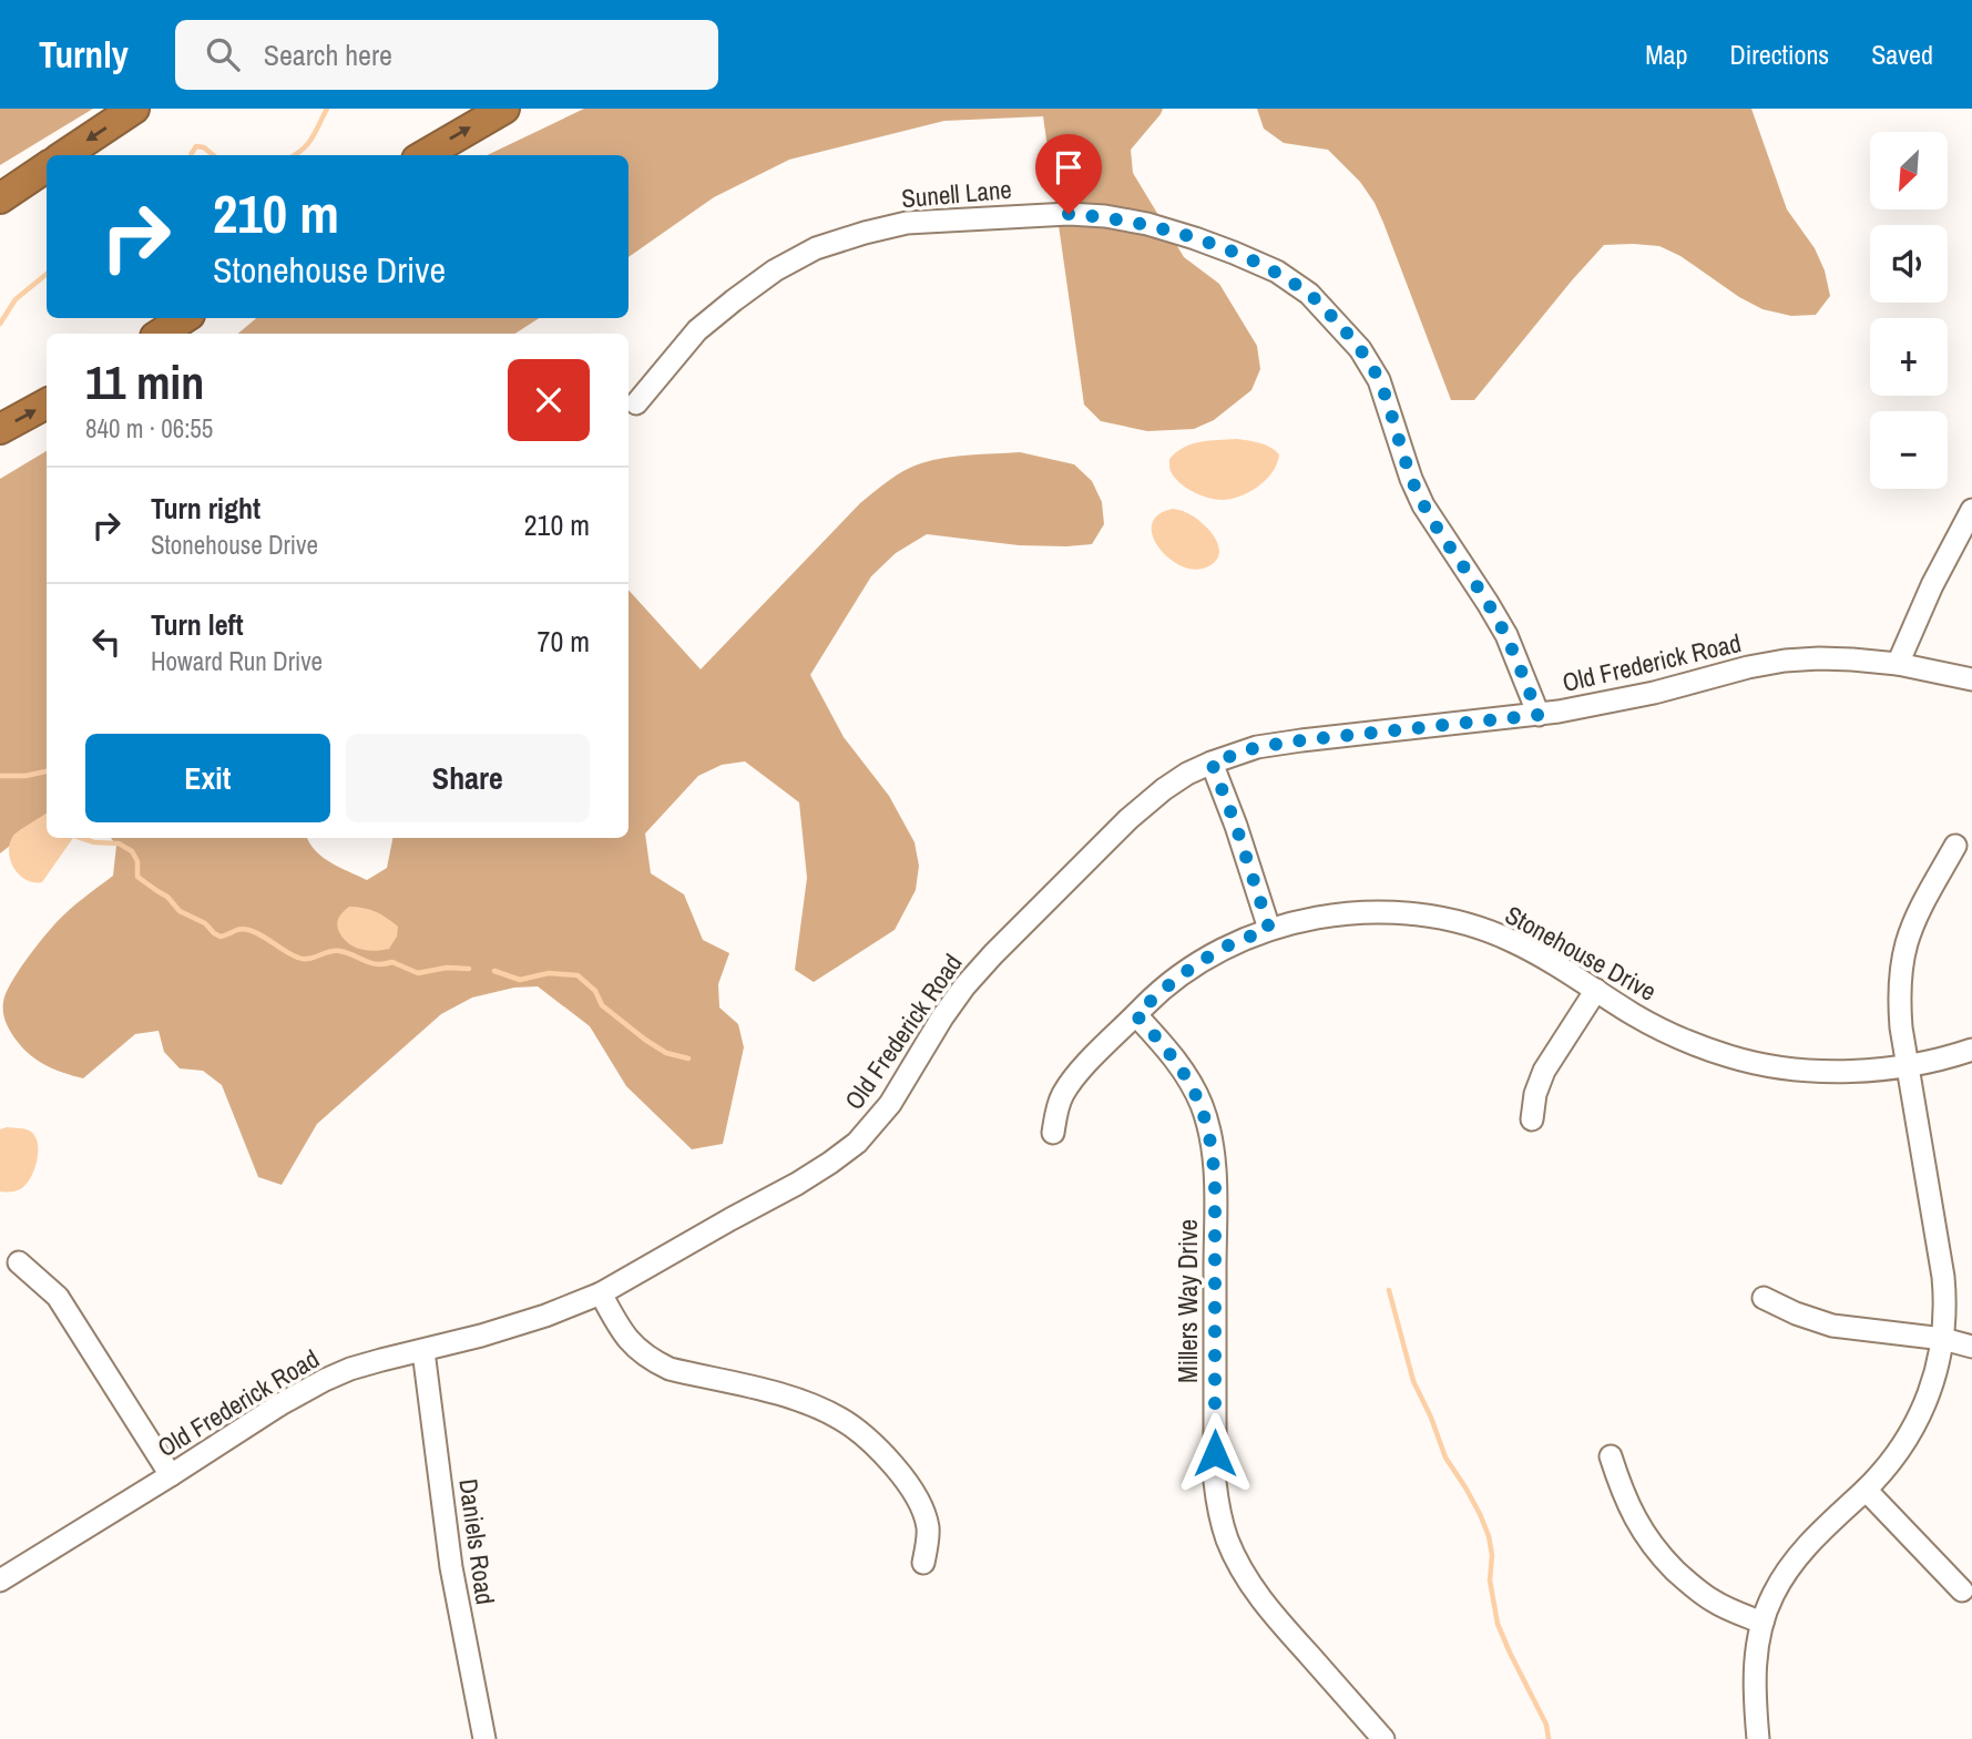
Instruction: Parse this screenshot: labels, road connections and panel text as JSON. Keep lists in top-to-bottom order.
{
  "streets": {
    "street": [
      "Sunell Lane",
      "Old Frederick Road",
      "Stonehouse Drive",
      "Millers Way Drive",
      "Daniels Road"
    ]
  },
  "crossings": [
    ["Sunell Lane", "Old Frederick Road"],
    ["Old Frederick Road", "Daniels Road"],
    ["Stonehouse Drive", "Millers Way Drive"]
  ],
  "north": "bottom left",
  "page": {
    "header": "Turnly",
    "search": "Search here",
    "nav": ["Map", "Directions", "Saved"],
    "map_buttons": ["+", "−"],
    "turn": ["210 m", "Stonehouse Drive"],
    "heading": ["11 min", "840 m · 06:55"],
    "list": [
      {
        "name": "Turn right",
        "note": "Stonehouse Drive",
        "value": "210 m"
      },
      {
        "name": "Turn left",
        "note": "Howard Run Drive",
        "value": "70 m"
      }
    ],
    "buttons": ["Exit", "Share"]
  }
}
